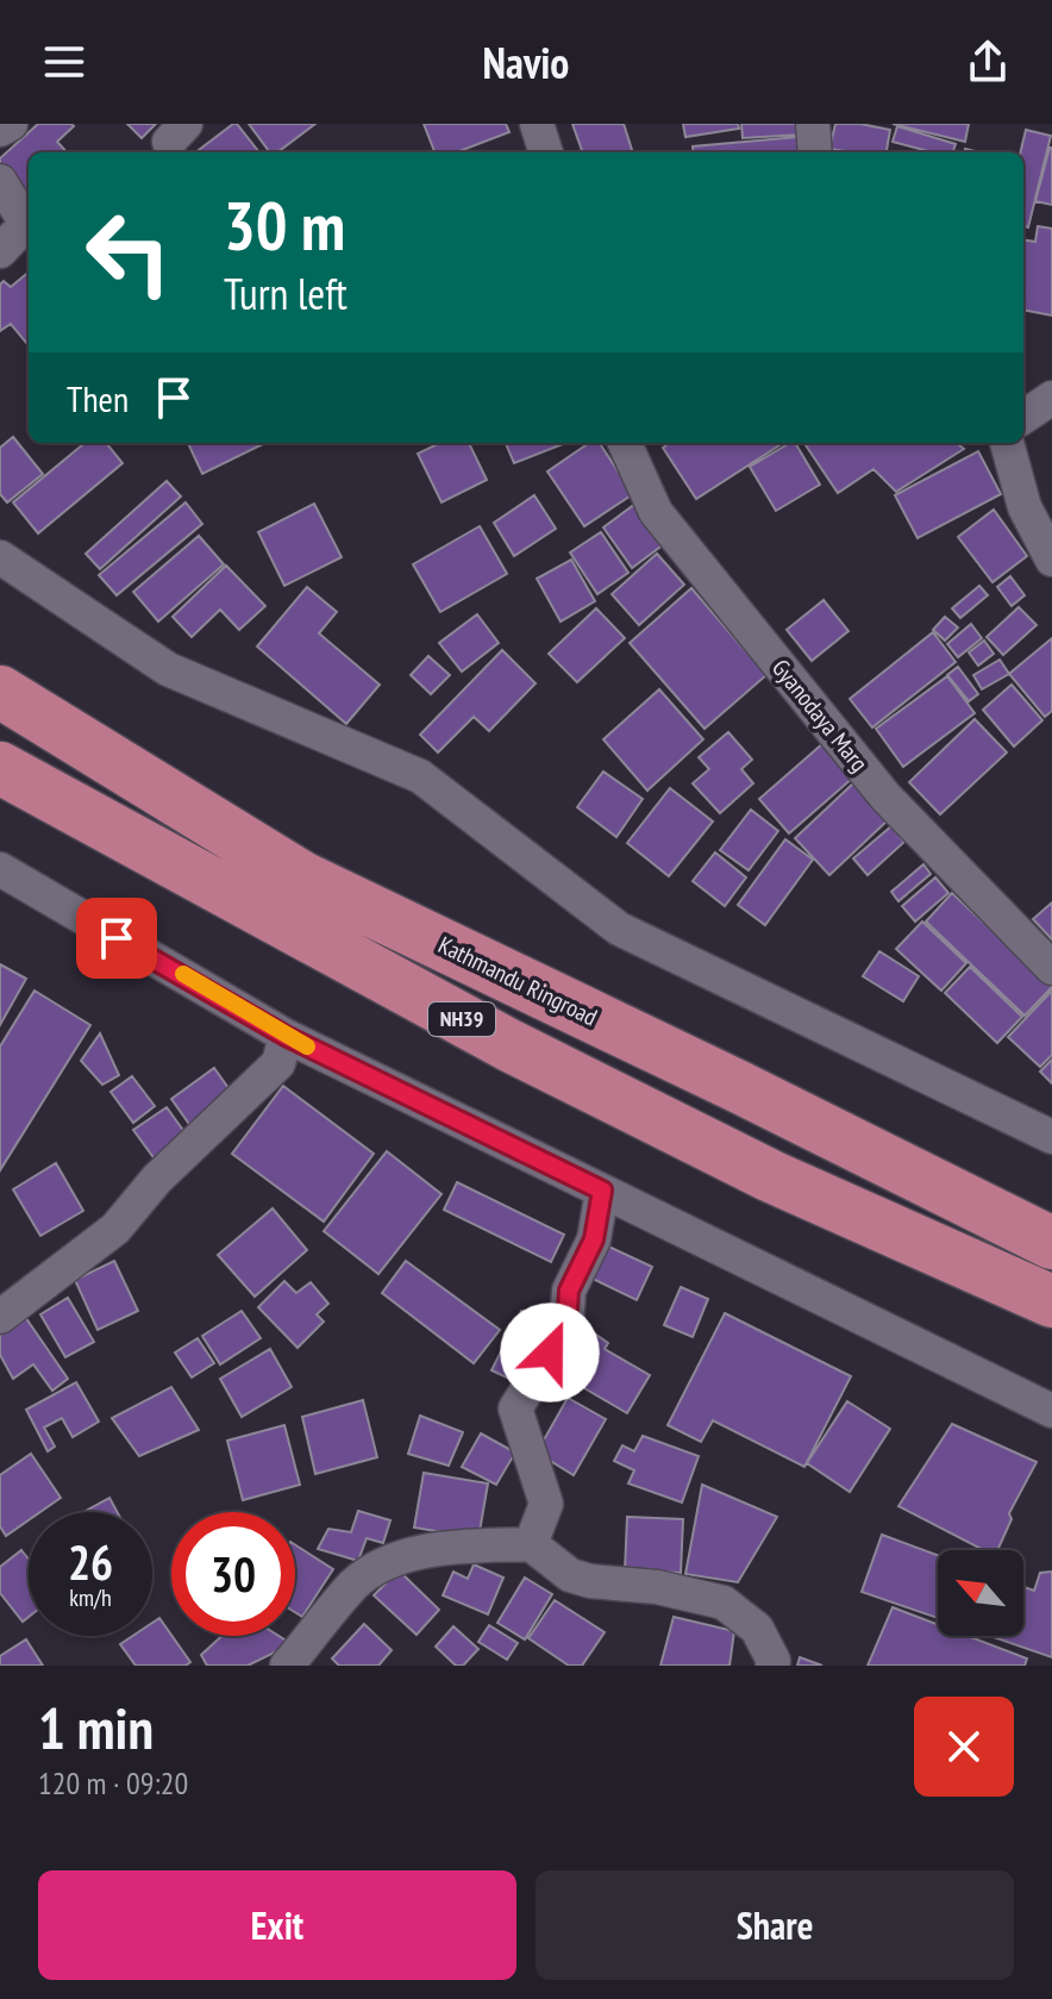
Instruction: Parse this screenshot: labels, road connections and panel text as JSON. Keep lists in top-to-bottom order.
{
  "streets": {
    "highway": ["Kathmandu Ringroad", "NH39"],
    "street": ["Gyanodaya Marg"]
  },
  "north": "top left",
  "page": {
    "header": "Navio",
    "turn": ["30 m", "Turn left"],
    "then": "Then",
    "speed": "26 km/h",
    "limit": "30",
    "heading": ["1 min", "120 m · 09:20"],
    "buttons": ["Exit", "Share"]
  }
}
